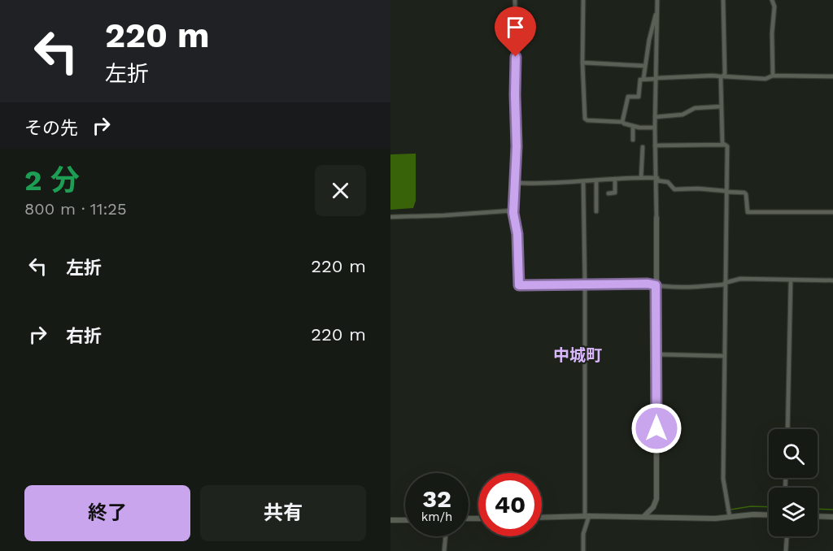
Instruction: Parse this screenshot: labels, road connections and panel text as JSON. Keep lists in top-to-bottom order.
{
  "districts": ["中城町"],
  "page": {
    "turn": ["220 m", "左折"],
    "then": "その先",
    "heading": ["2 分", "800 m · 11:25"],
    "list": [
      {
        "name": "左折",
        "value": "220 m"
      },
      {
        "name": "右折",
        "value": "220 m"
      }
    ],
    "speed": "32 km/h",
    "limit": "40",
    "buttons": ["終了", "共有"]
  }
}
